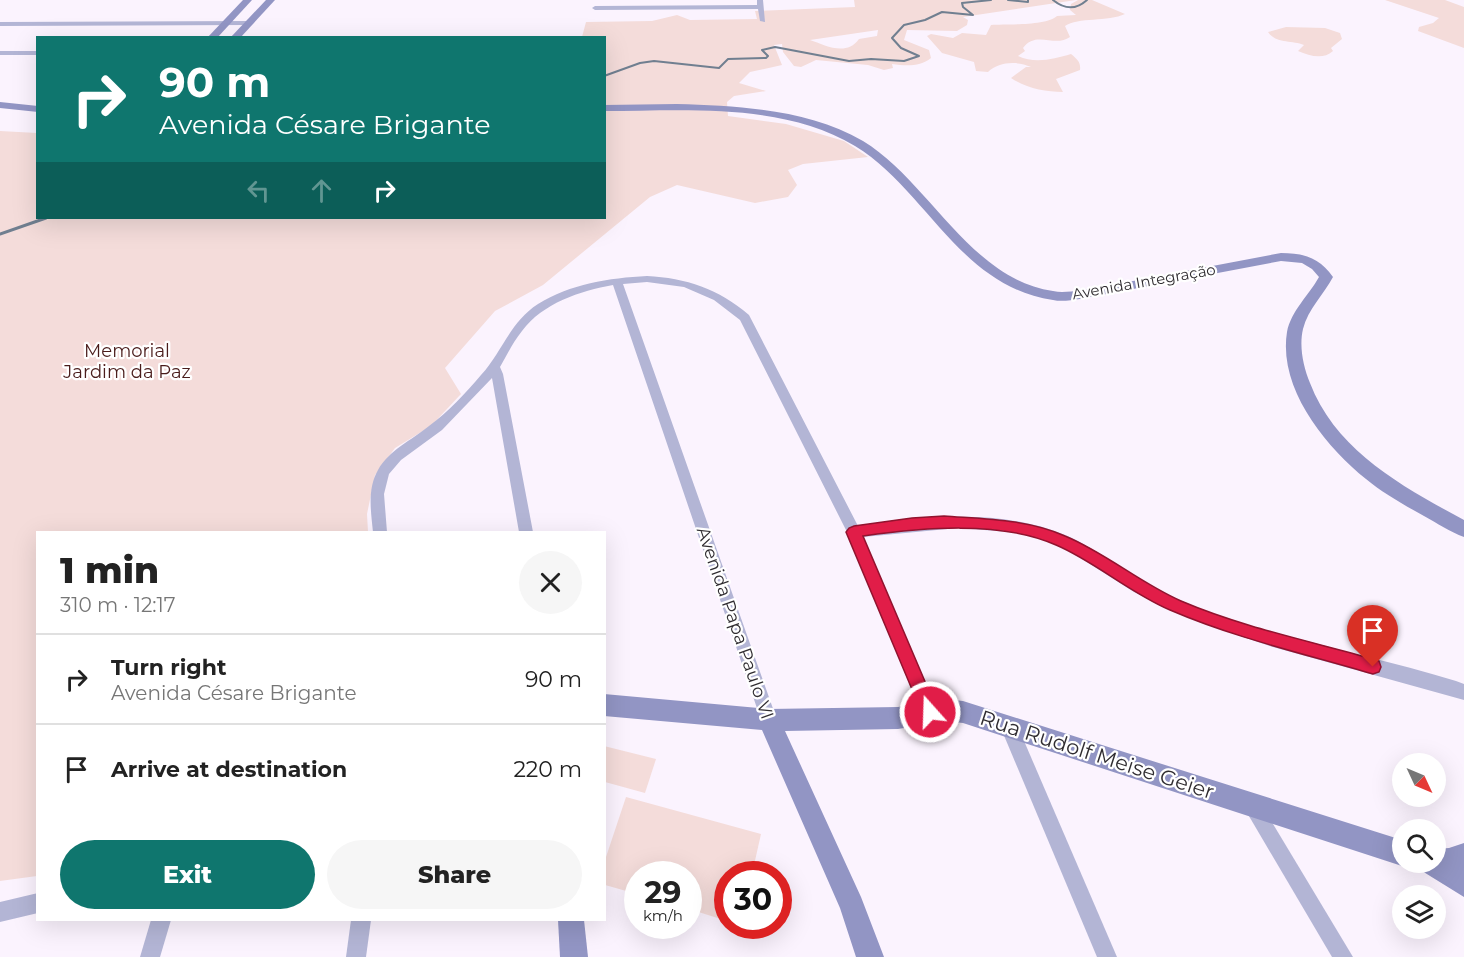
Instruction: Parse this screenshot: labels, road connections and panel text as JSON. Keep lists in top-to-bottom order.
{
  "streets": {
    "main road": ["Avenida Integração", "Avenida Papa Paulo VI", "Rua Rudolf Meise Geier"]
  },
  "crossings": [
    ["Avenida Papa Paulo VI", "Rua Rudolf Meise Geier"]
  ],
  "parks": ["Memorial Jardim da Paz"],
  "north": "bottom right",
  "page": {
    "turn": ["90 m", "Avenida Césare Brigante"],
    "heading": ["1 min", "310 m · 12:17"],
    "list": [
      {
        "name": "Turn right",
        "note": "Avenida Césare Brigante",
        "value": "90 m"
      },
      {
        "name": "Arrive at destination",
        "value": "220 m"
      }
    ],
    "buttons": ["Exit", "Share"],
    "speed": "29 km/h",
    "limit": "30"
  }
}
